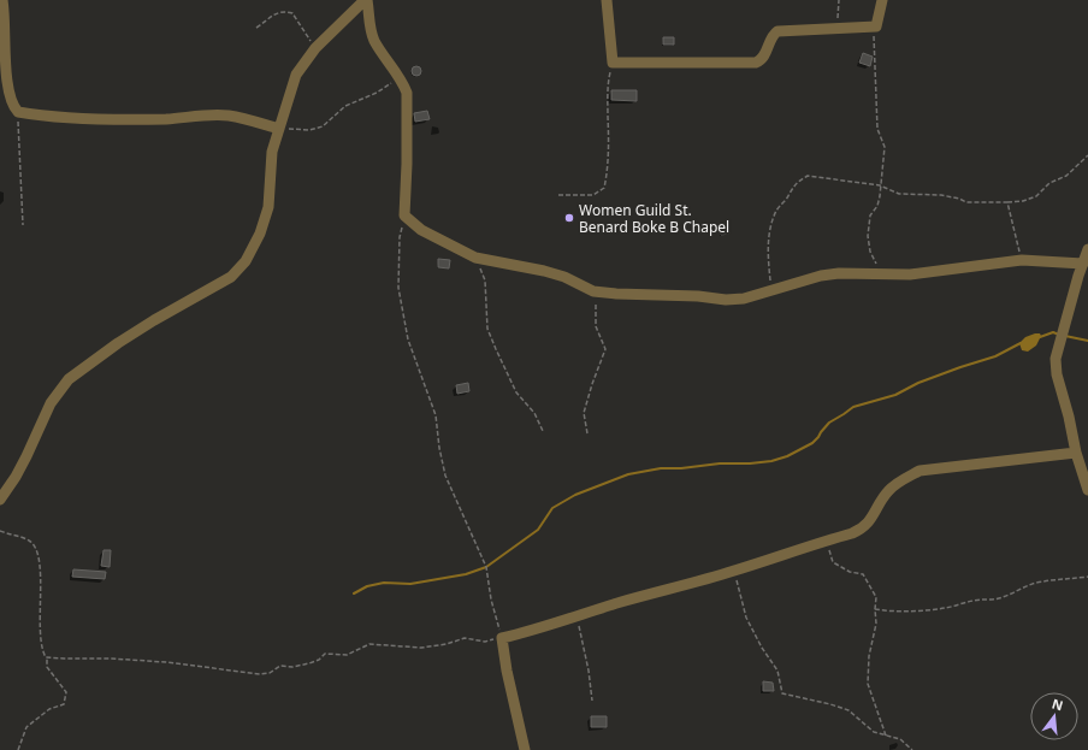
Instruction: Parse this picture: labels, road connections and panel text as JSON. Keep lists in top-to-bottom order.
{
  "places": ["Women Guild St. Benard Boke B Chapel"],
  "north": "top"
}
